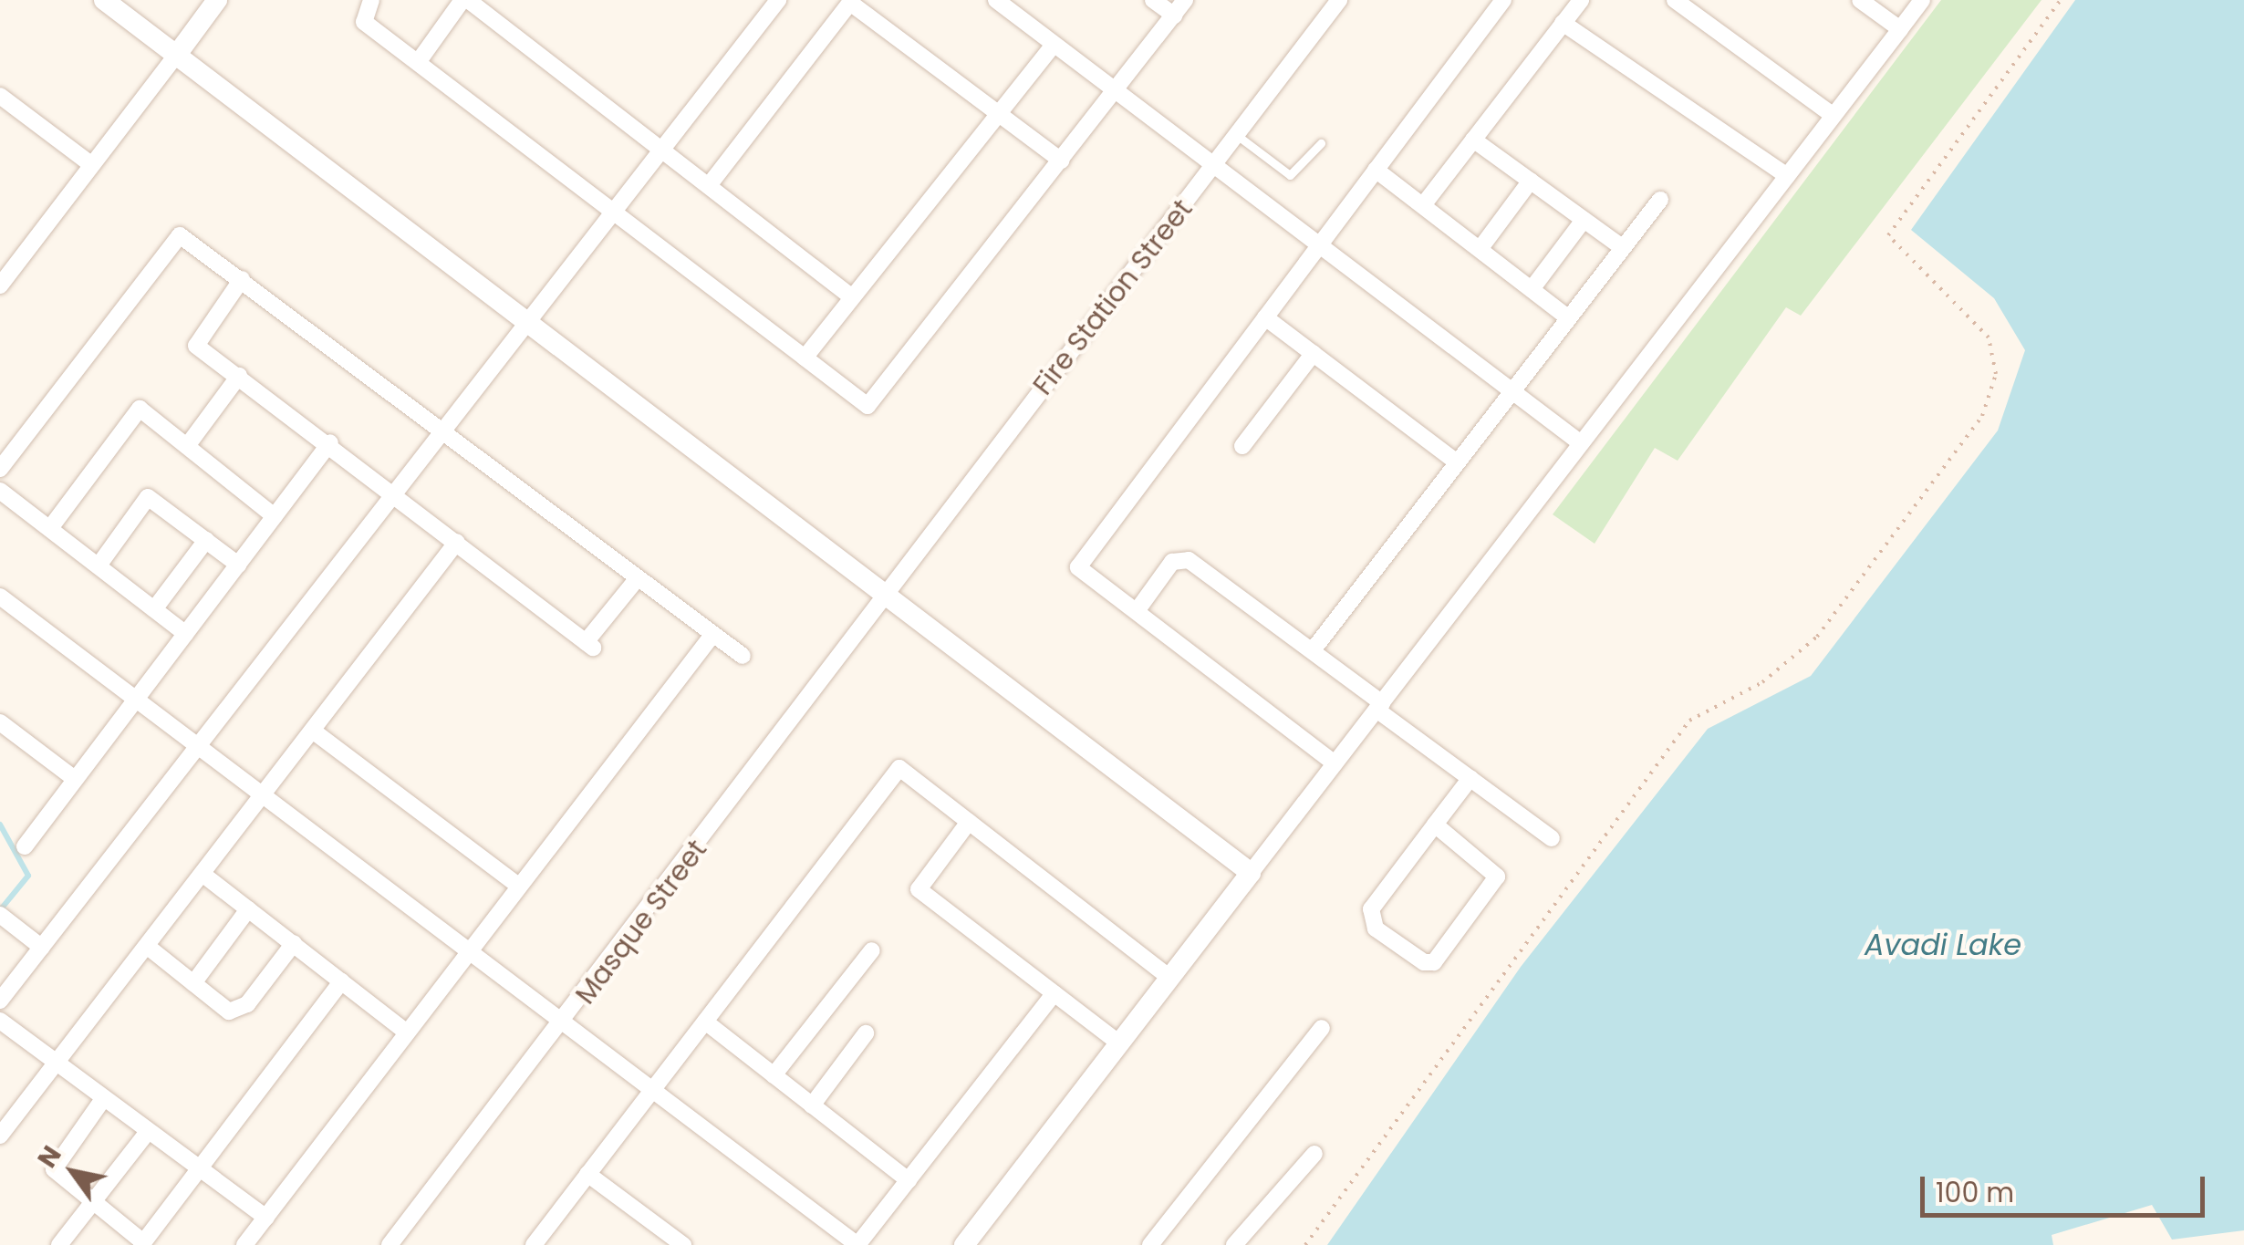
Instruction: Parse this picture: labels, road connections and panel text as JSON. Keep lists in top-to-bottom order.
{
  "streets": {
    "street": ["Fire Station Street", "Masque Street"]
  },
  "crossings": [
    ["Fire Station Street", "Masque Street"]
  ],
  "water": ["Avadi Lake"],
  "scale_bar": "100 m",
  "north": "top left"
}
